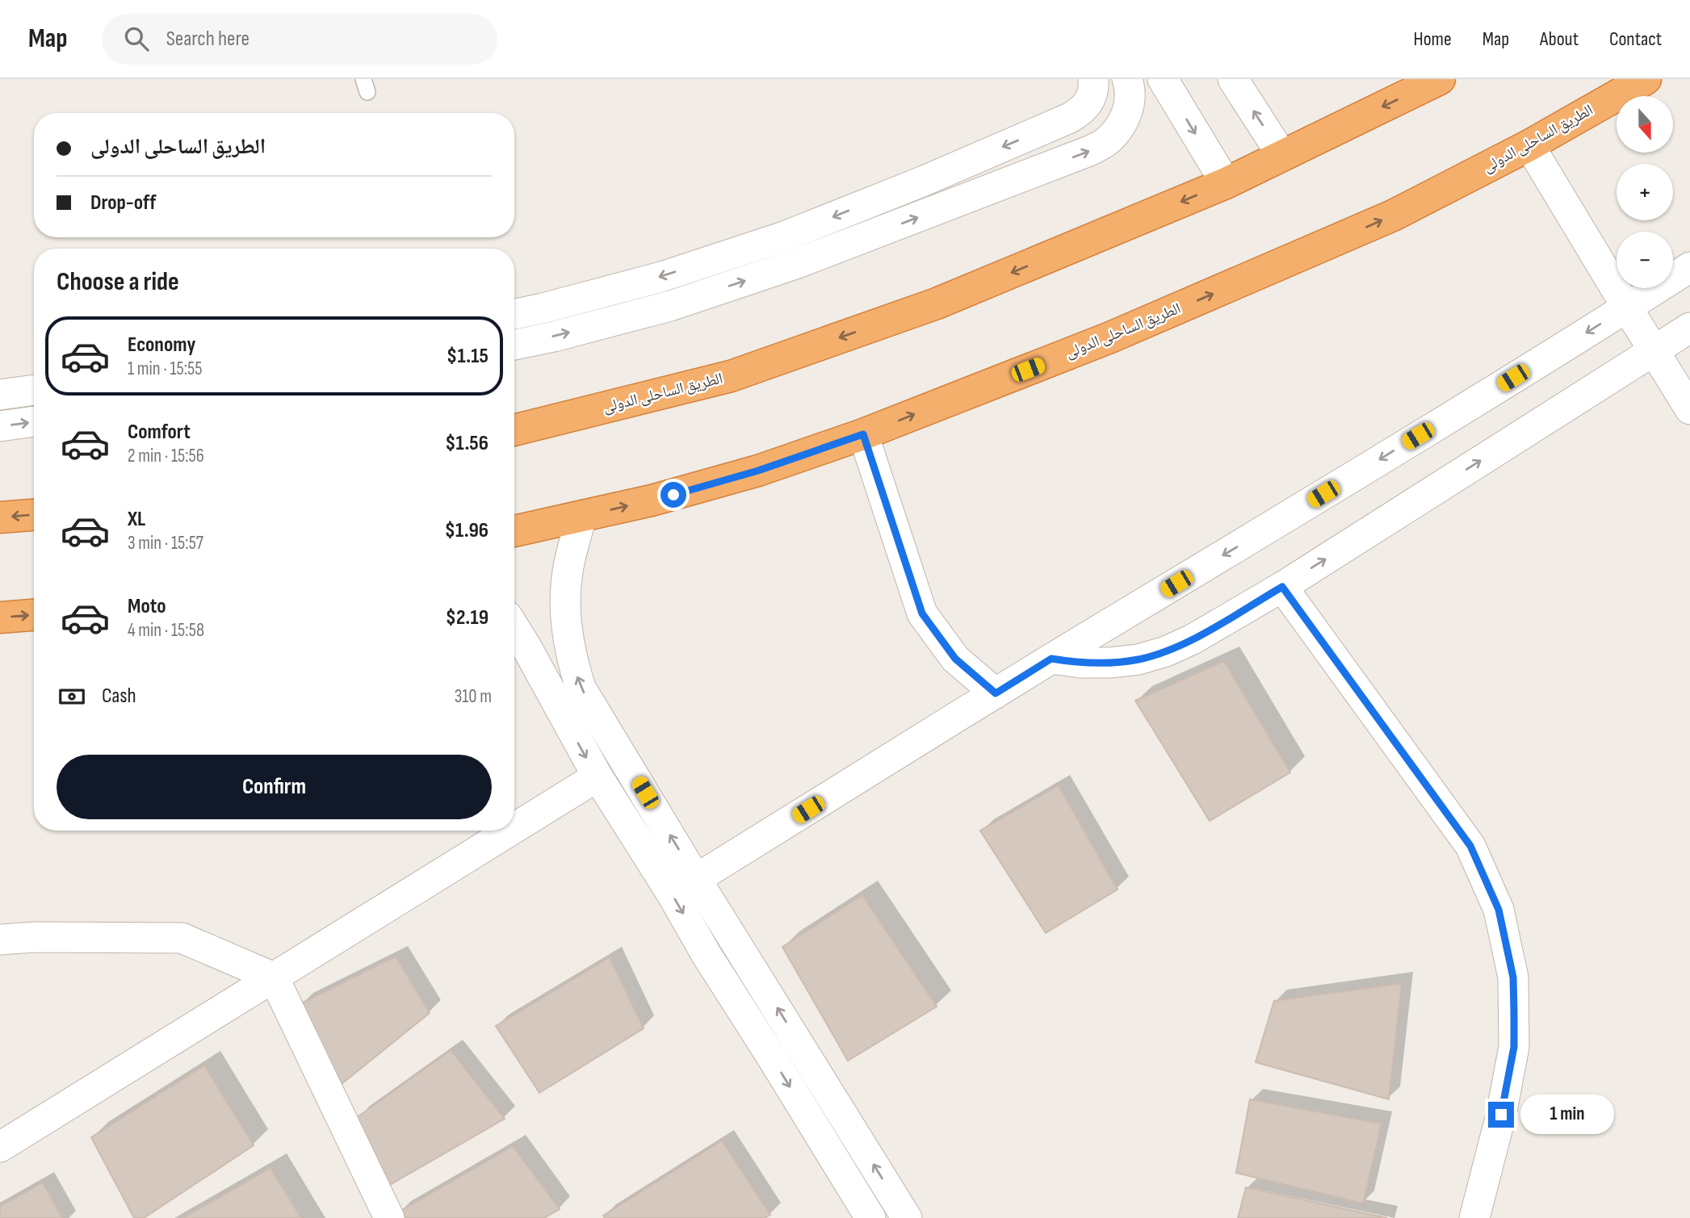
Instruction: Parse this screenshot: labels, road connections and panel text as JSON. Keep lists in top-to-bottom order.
{
  "streets": {
    "highway": ["الطريق الساحلى الدولى"]
  },
  "north": "bottom",
  "page": {
    "header": "Map",
    "search": "Search here",
    "nav": [
      "Home",
      "Map",
      "About",
      "Contact"
    ],
    "map_buttons": ["+", "−"],
    "banner": ["الطريق الساحلى الدولى", "Drop-off"],
    "heading": "Choose a ride",
    "list": [
      {
        "name": "Economy",
        "note": "1 min · 15:55",
        "value": "$1.15"
      },
      {
        "name": "Comfort",
        "note": "2 min · 15:56",
        "value": "$1.56"
      },
      {
        "name": "XL",
        "note": "3 min · 15:57",
        "value": "$1.96"
      },
      {
        "name": "Moto",
        "note": "4 min · 15:58",
        "value": "$2.19"
      }
    ],
    "pay": ["Cash", "310 m"],
    "buttons": "Confirm",
    "bubble": "1 min"
  }
}
